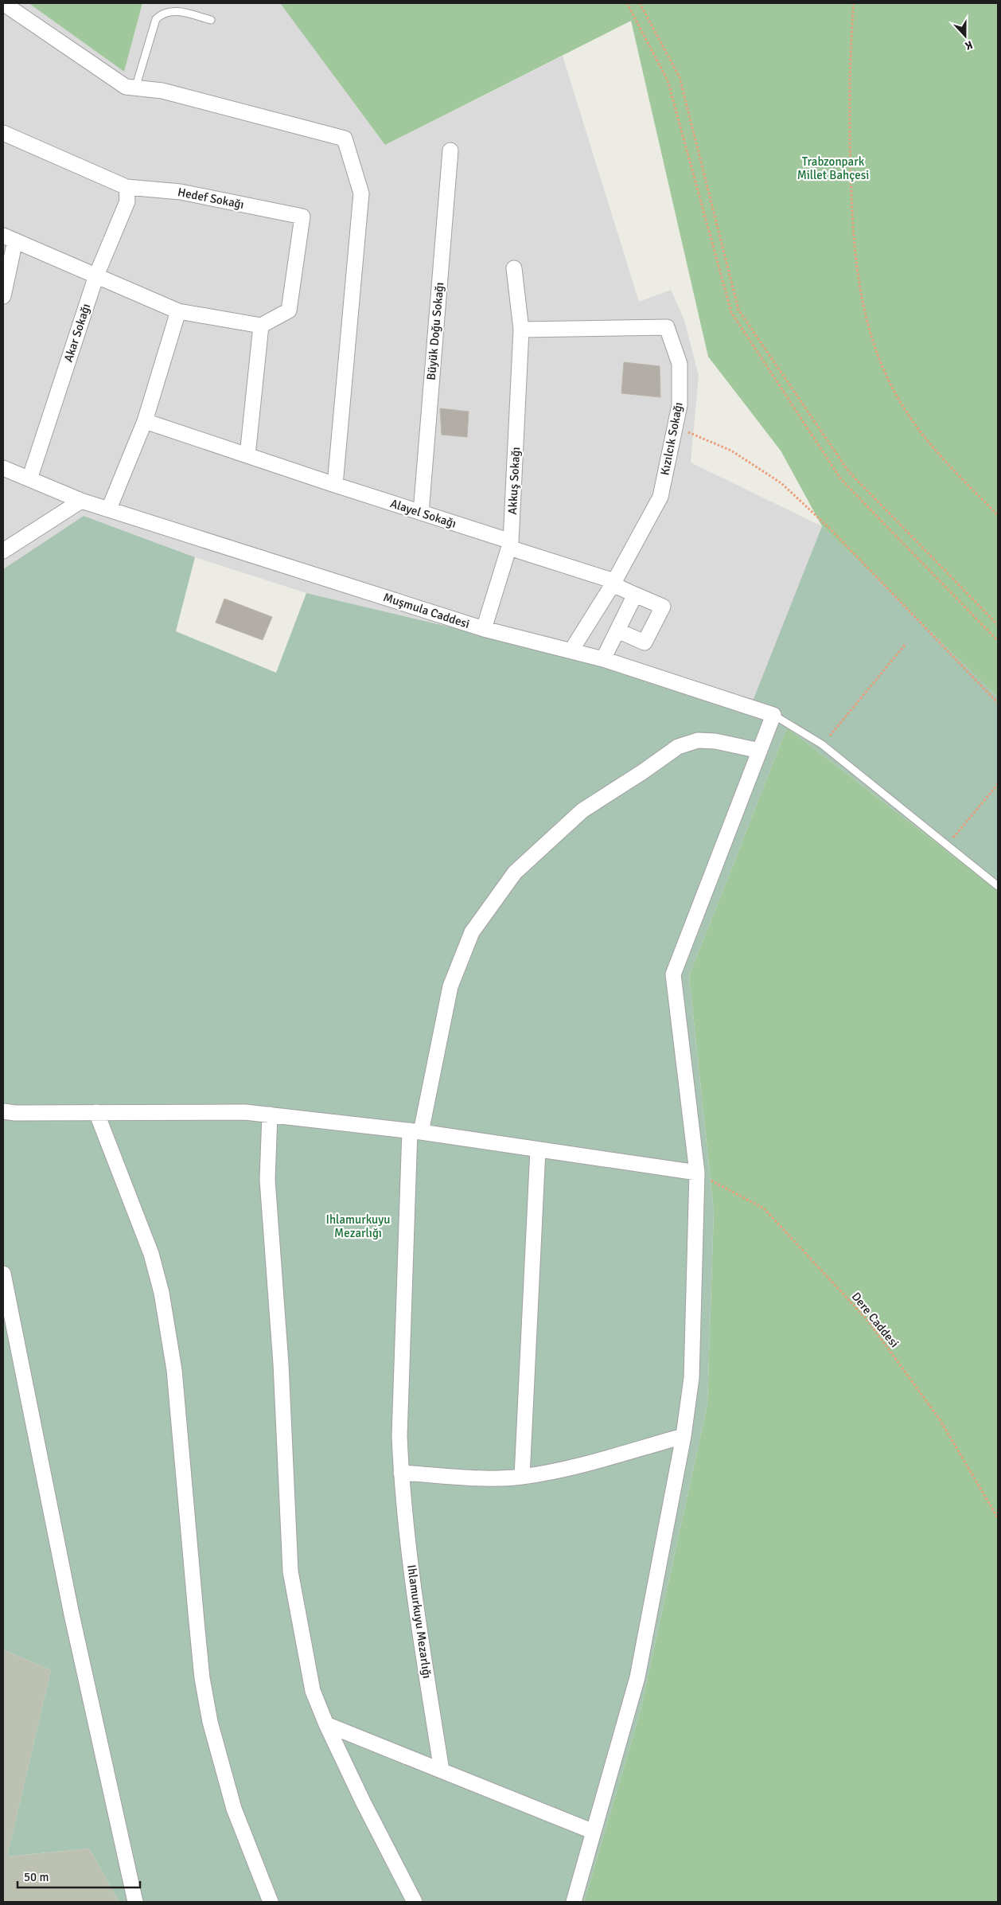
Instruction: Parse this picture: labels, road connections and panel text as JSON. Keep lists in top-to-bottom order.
{
  "streets": {
    "street": [
      "Hedef Sokağı",
      "Büyük Doğu Sokağı",
      "Akar Sokağı",
      "Kızılcık Sokağı",
      "Akkuş Sokağı",
      "Alayel Sokağı",
      "Muşmula Caddesi",
      "Ihlamurkuyu Mezarlığı"
    ],
    "path": ["Dere Caddesi"]
  },
  "crossings": [
    ["Hedef Sokağı", "Akar Sokağı"],
    ["Büyük Doğu Sokağı", "Alayel Sokağı"],
    ["Akar Sokağı", "Muşmula Caddesi"],
    ["Kızılcık Sokağı", "Akkuş Sokağı"],
    ["Kızılcık Sokağı", "Alayel Sokağı"],
    ["Kızılcık Sokağı", "Muşmula Caddesi"],
    ["Akkuş Sokağı", "Alayel Sokağı"],
    ["Akkuş Sokağı", "Muşmula Caddesi"]
  ],
  "parks": ["Trabzonpark Millet Bahçesi", "Ihlamurkuyu Mezarlığı"],
  "scale_bar": "50 m",
  "north": "bottom"
}
